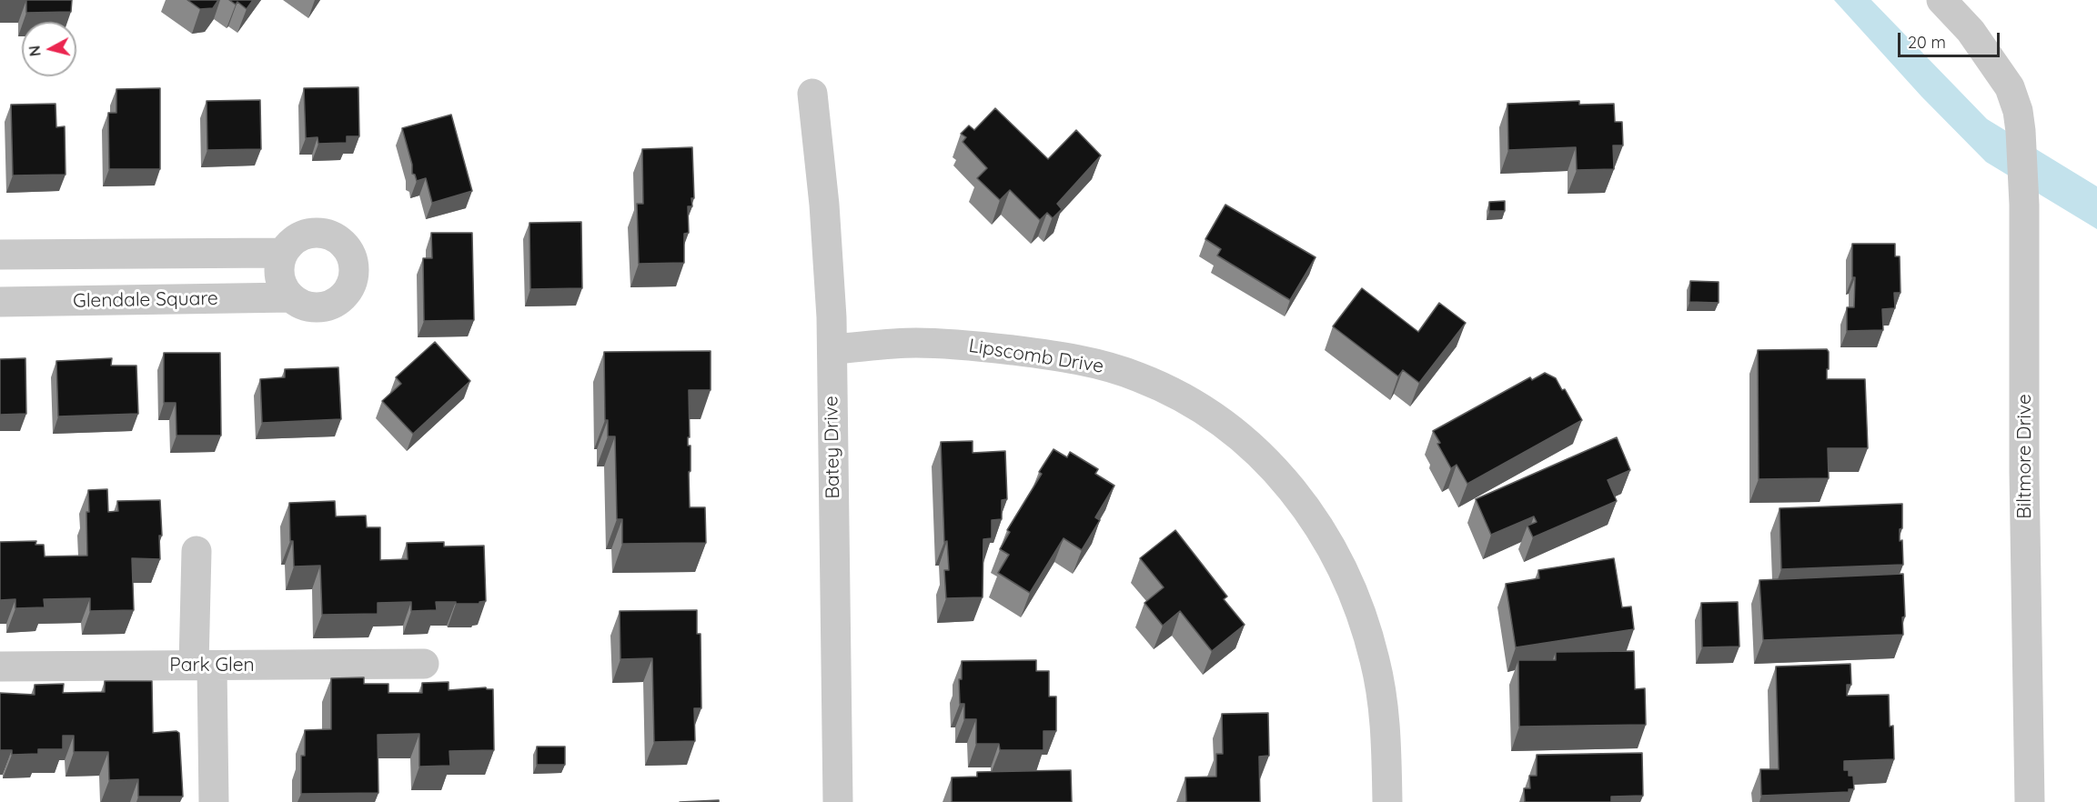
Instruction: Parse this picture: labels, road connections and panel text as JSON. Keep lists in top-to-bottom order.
{
  "streets": {
    "street": [
      "Glendale Square",
      "Lipscomb Drive",
      "Batey Drive",
      "Biltmore Drive",
      "Park Glen"
    ]
  },
  "crossings": [
    ["Lipscomb Drive", "Batey Drive"]
  ],
  "scale_bar": "20 m",
  "north": "left"
}
